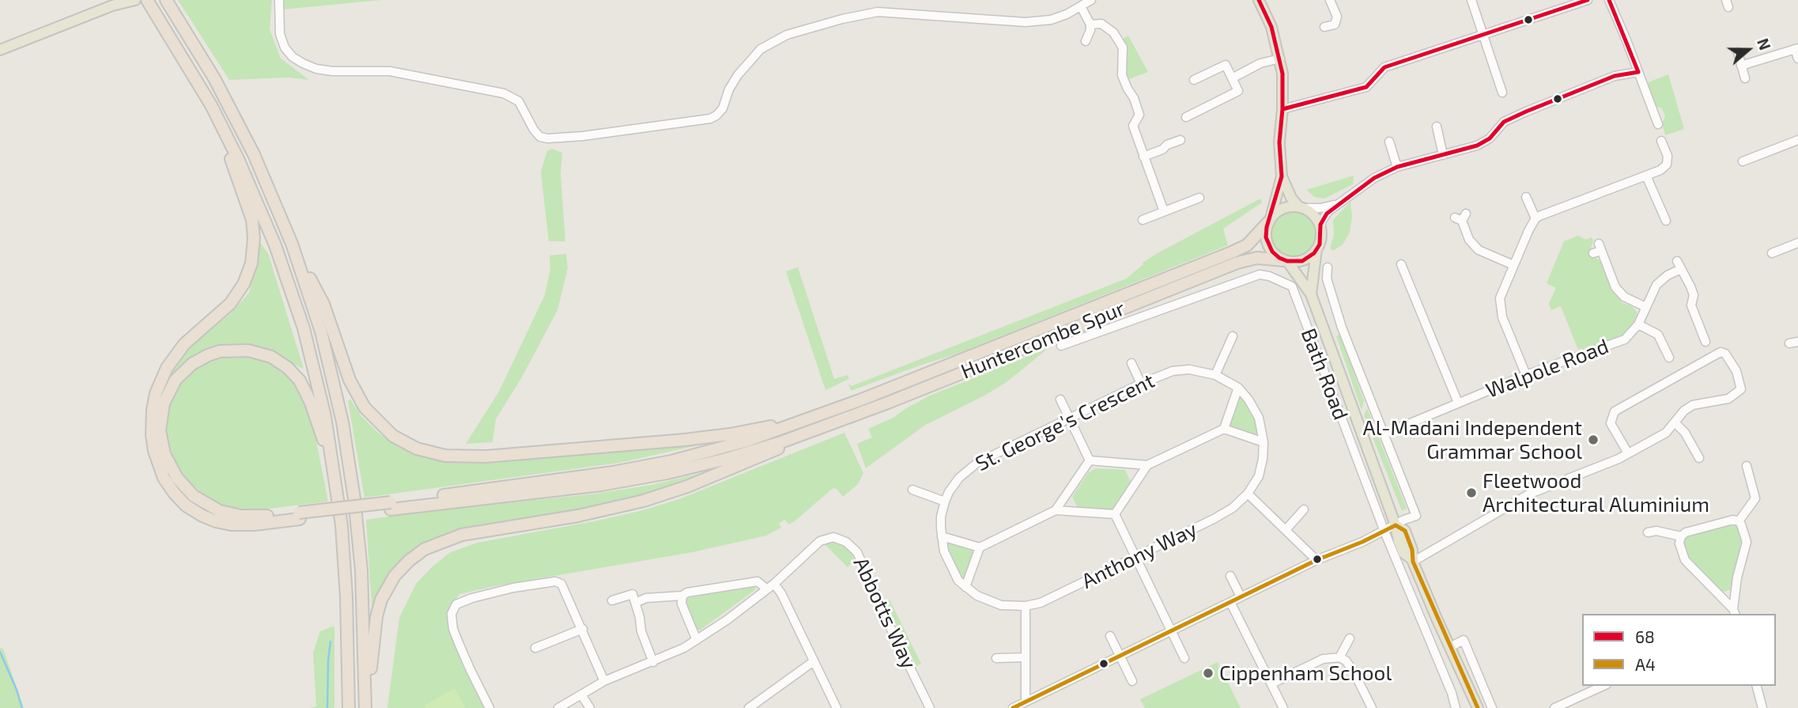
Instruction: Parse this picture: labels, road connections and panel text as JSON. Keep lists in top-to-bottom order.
{
  "streets": {
    "highway": ["Huntercombe Spur"],
    "main road": ["Bath Road"],
    "street": [
      "Walpole Road",
      "St. George's Crescent",
      "Anthony Way",
      "Abbotts Way"
    ]
  },
  "crossings": [
    ["Huntercombe Spur", "Bath Road"],
    ["St. George's Crescent", "Anthony Way"]
  ],
  "places": ["Al-Madani Independent Grammar School", "Fleetwood Architectural Aluminium", "Cippenham School"],
  "lines": ["transit line 68", "transit line A4"],
  "legend": ["68", "A4"],
  "north": "right"
}
